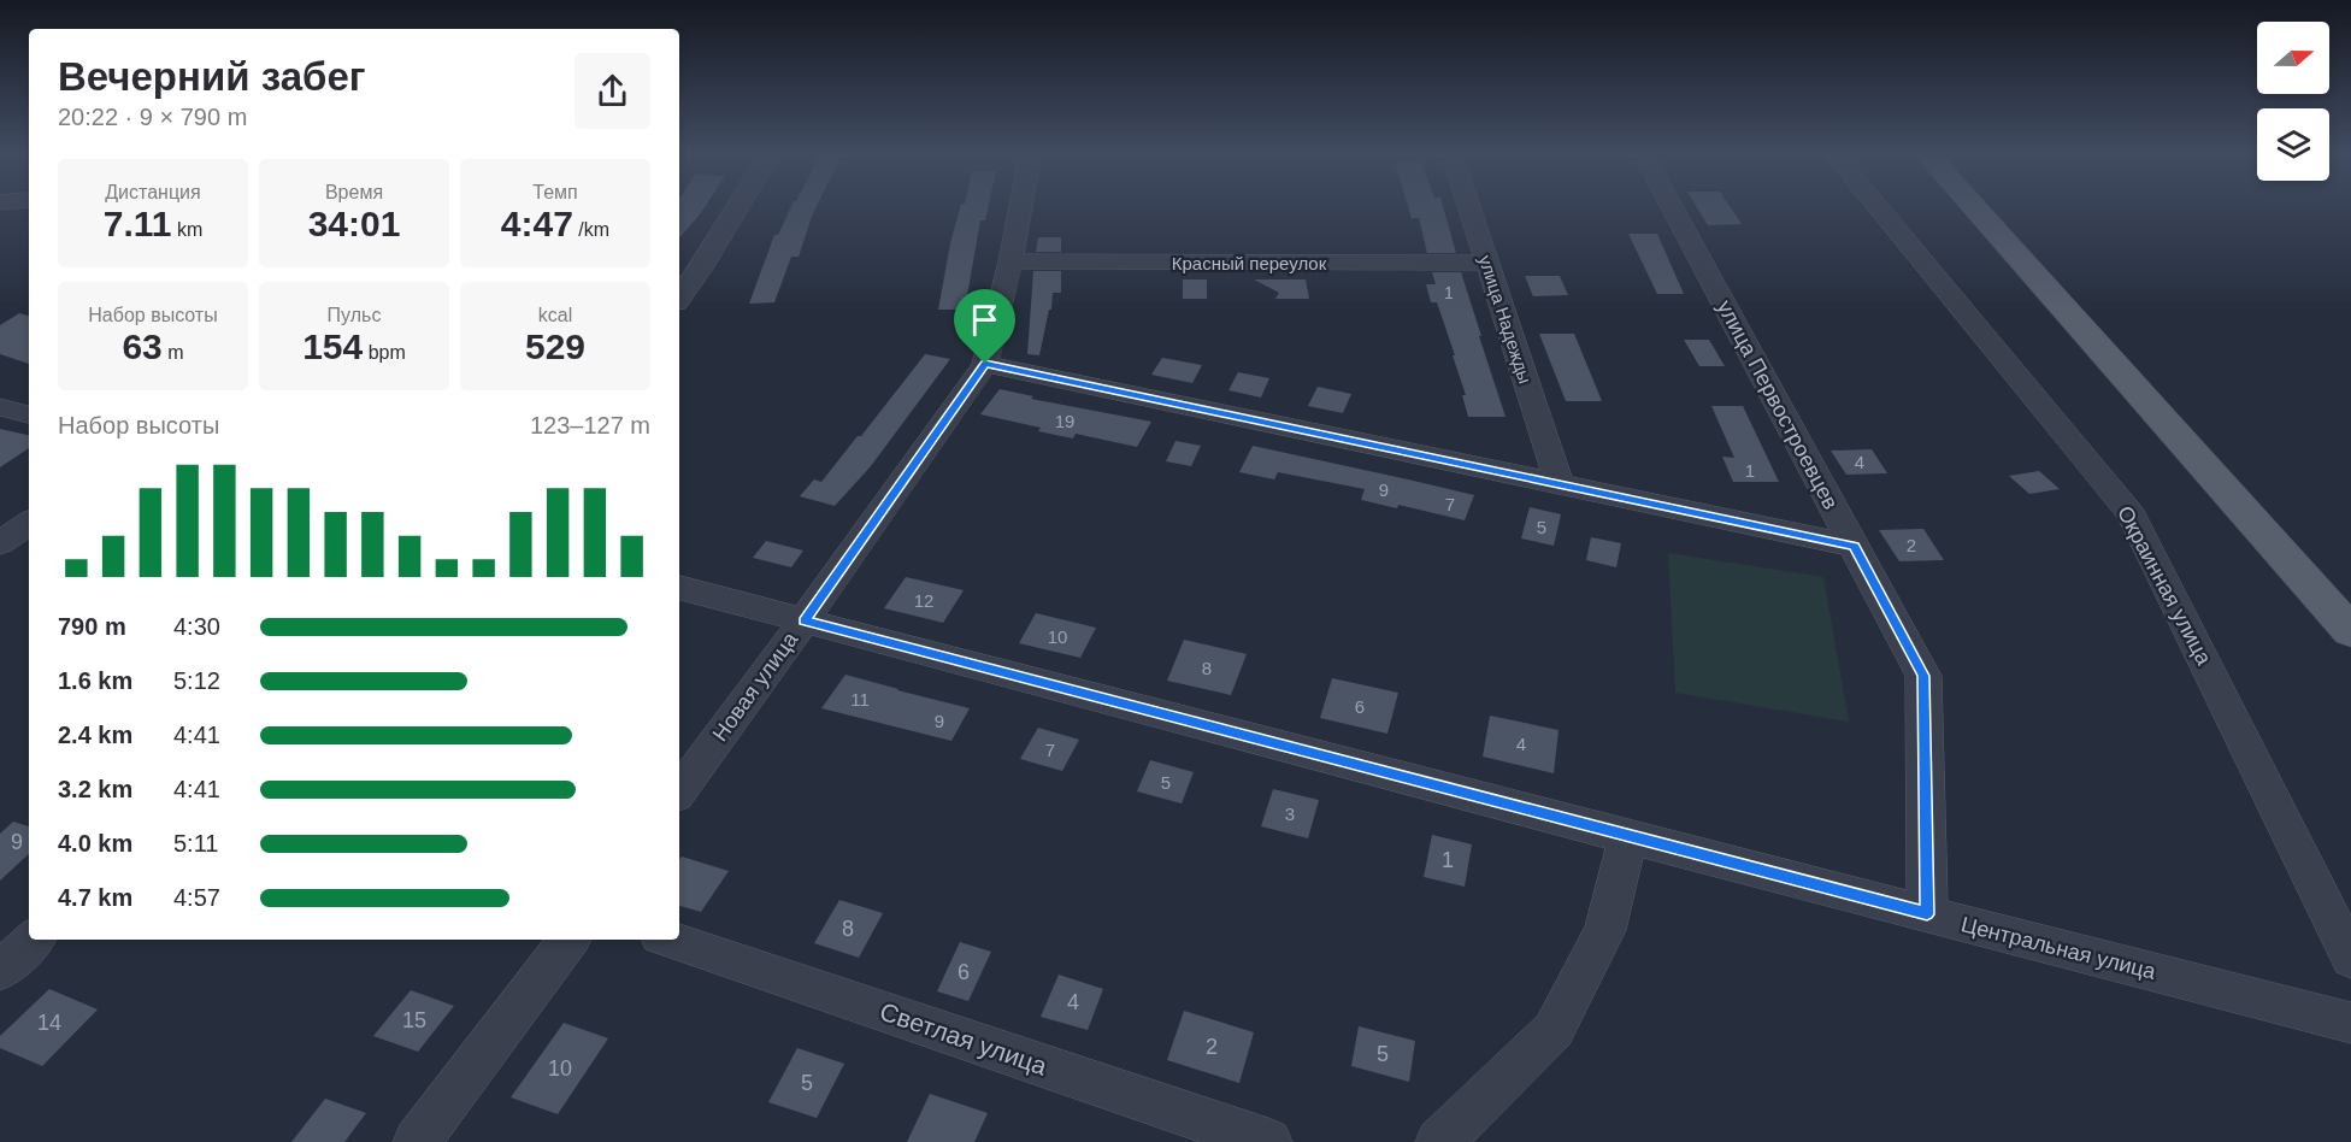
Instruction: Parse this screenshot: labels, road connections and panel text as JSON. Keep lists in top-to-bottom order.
{
  "streets": {
    "street": [
      "Красный переулок",
      "улица Надежды",
      "улица Первостроевцев",
      "Окраинная улица",
      "Новая улица",
      "Центральная улица",
      "Светлая улица"
    ]
  },
  "crossings": [
    ["Красный переулок", "улица Надежды"],
    ["Красный переулок", "Новая улица"],
    ["улица Первостроевцев", "Центральная улица"],
    ["Новая улица", "Центральная улица"]
  ],
  "house_numbers": [
    "1",
    "19",
    "4",
    "1",
    "9",
    "7",
    "5",
    "2",
    "12",
    "10",
    "8",
    "11",
    "6",
    "9",
    "4",
    "7",
    "5",
    "3",
    "9",
    "1",
    "8",
    "6",
    "4",
    "15",
    "14",
    "2",
    "5",
    "10",
    "5"
  ],
  "north": "right",
  "page": {
    "heading": ["Вечерний забег", "20:22 · 9 × 790 m"],
    "stats": [
      ["Дистанция", "7.11 km"],
      ["Время", "34:01"],
      ["Темп", "4:47 /km"],
      ["Набор высоты", "63 m"],
      ["Пульс", "154 bpm"],
      ["kcal", "529"]
    ],
    "chart": ["Набор высоты", "123–127 m"],
    "list": [
      {
        "name": "790 m",
        "note": "4:30"
      },
      {
        "name": "1.6 km",
        "note": "5:12"
      },
      {
        "name": "2.4 km",
        "note": "4:41"
      },
      {
        "name": "3.2 km",
        "note": "4:41"
      },
      {
        "name": "4.0 km",
        "note": "5:11"
      },
      {
        "name": "4.7 km",
        "note": "4:57"
      }
    ]
  }
}
